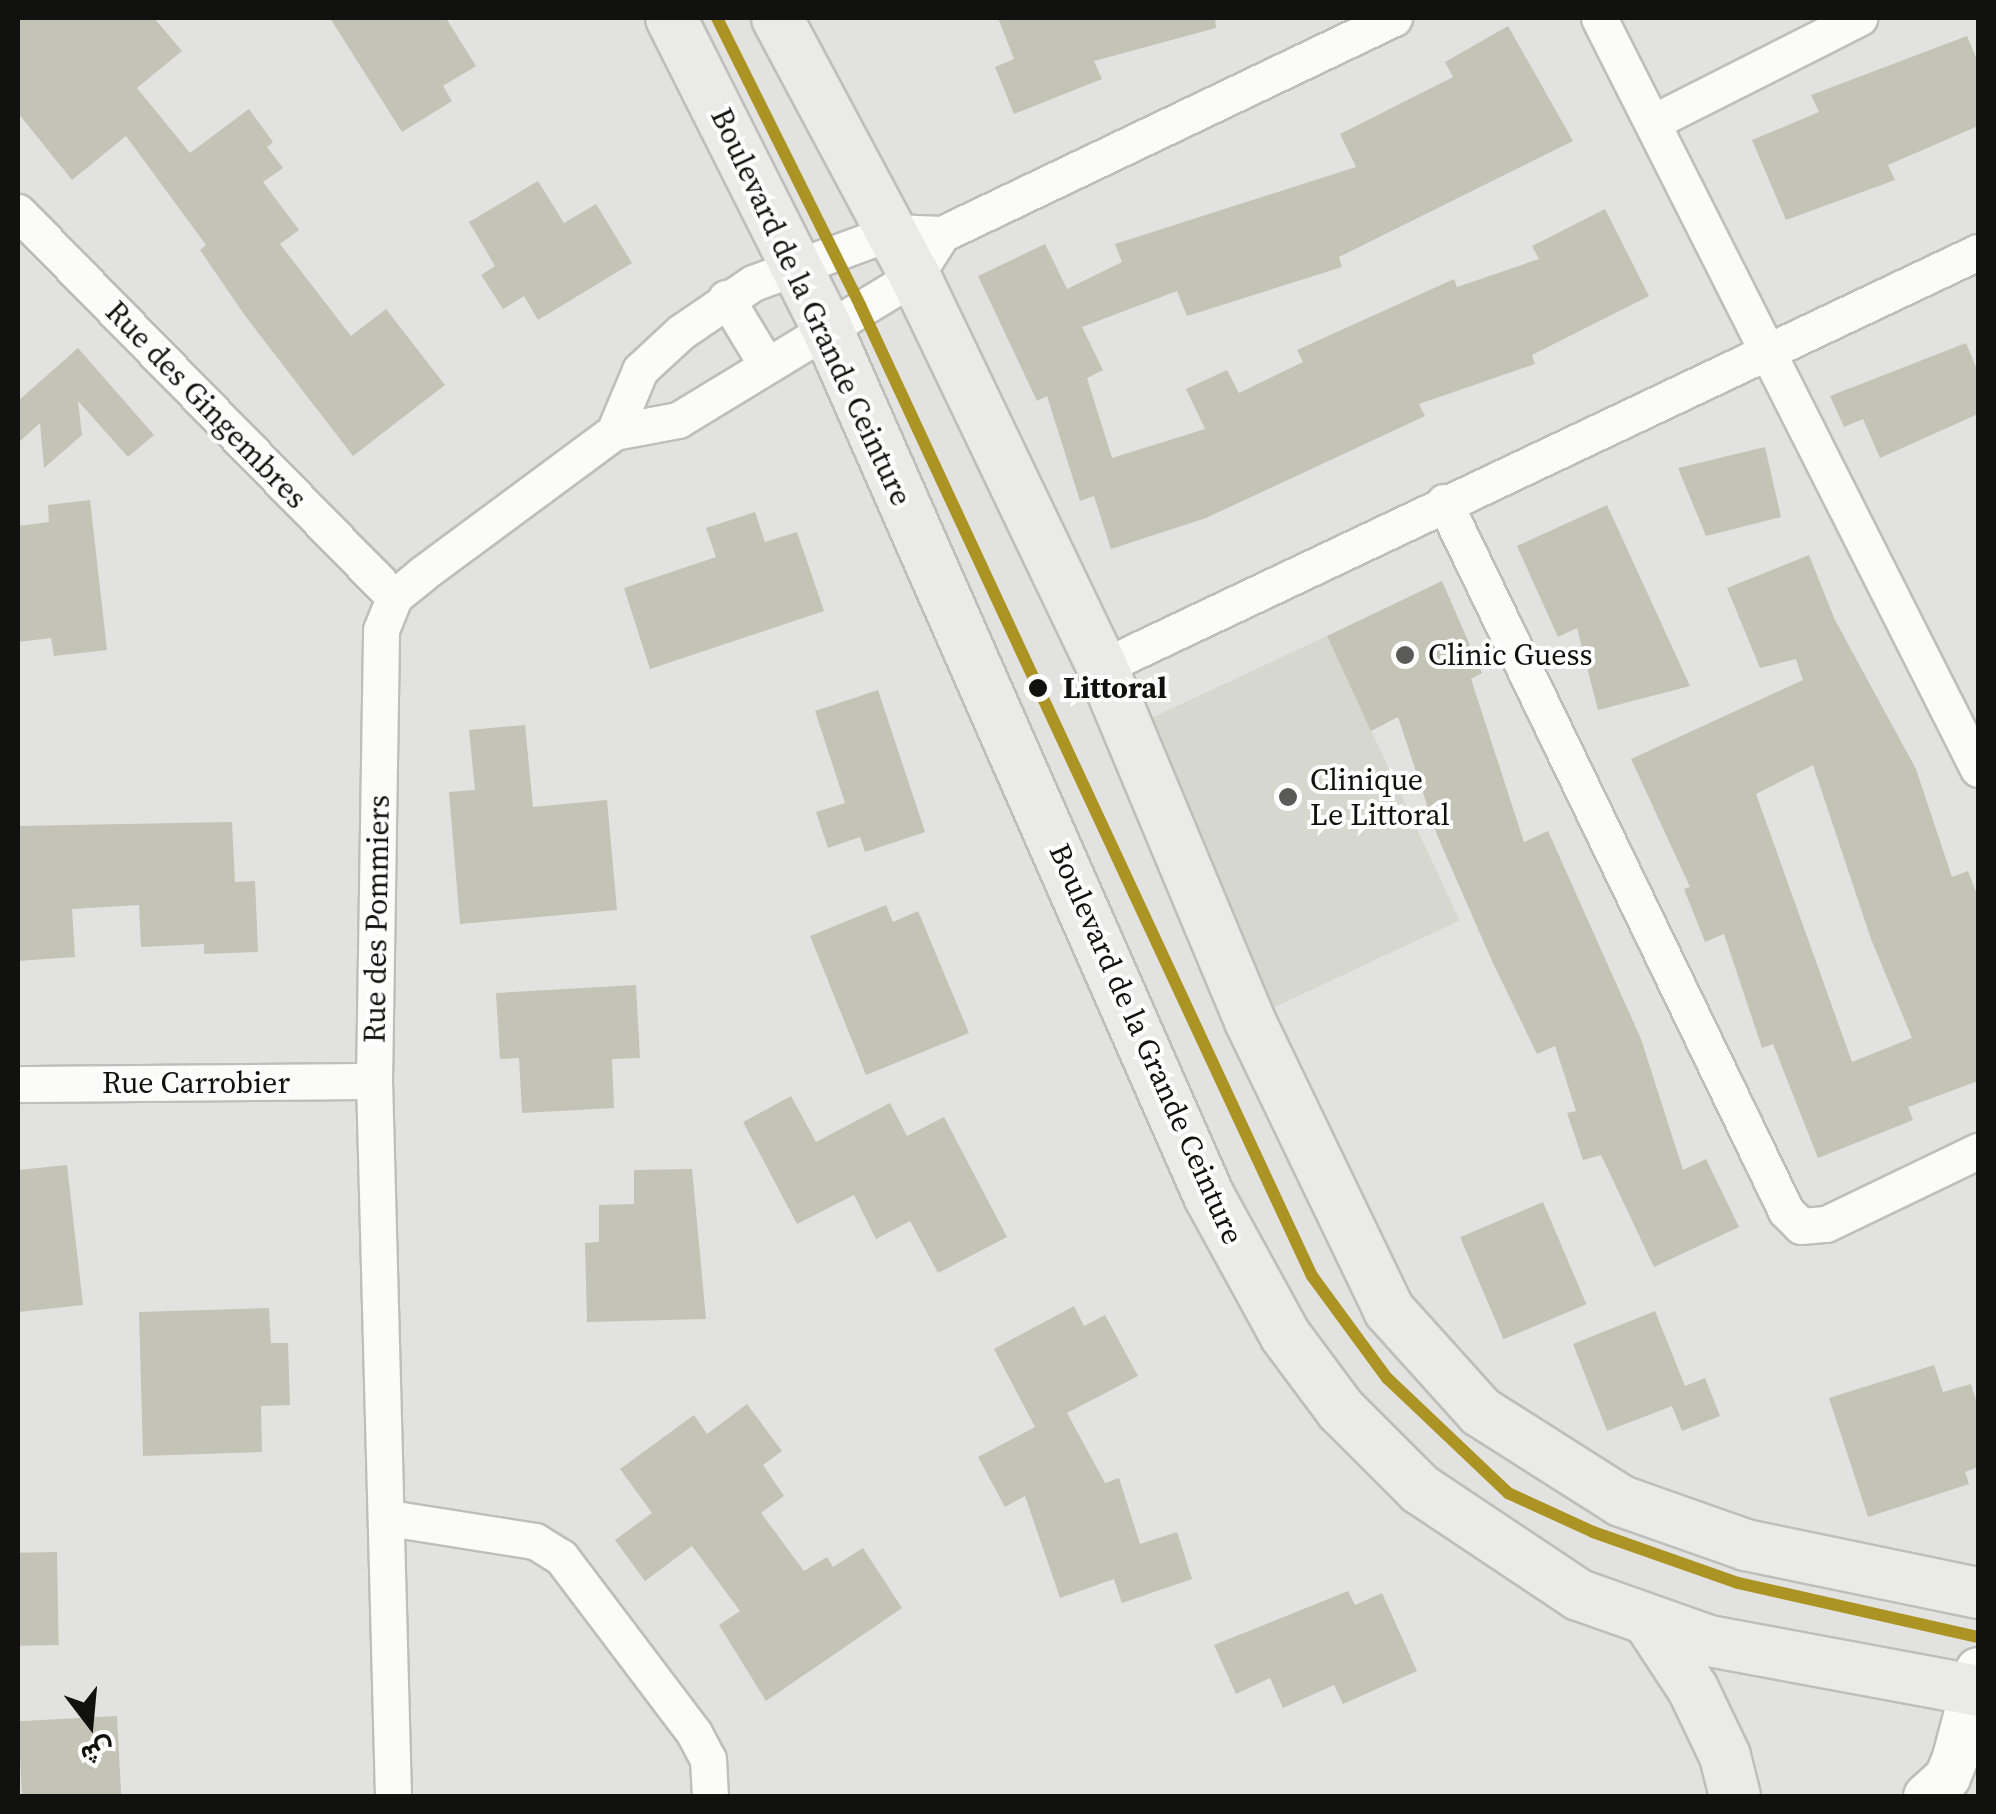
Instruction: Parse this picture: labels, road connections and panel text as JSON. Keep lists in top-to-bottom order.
{
  "streets": {
    "main road": ["Boulevard de la Grande Ceinture"],
    "street": ["Rue des Gingembres", "Rue des Pommiers", "Rue Carrobier"]
  },
  "crossings": [
    ["Rue des Gingembres", "Rue des Pommiers"],
    ["Rue des Pommiers", "Rue Carrobier"]
  ],
  "places": ["Clinic Guess", "Littoral", "Clinique Le Littoral"],
  "north": "bottom"
}
